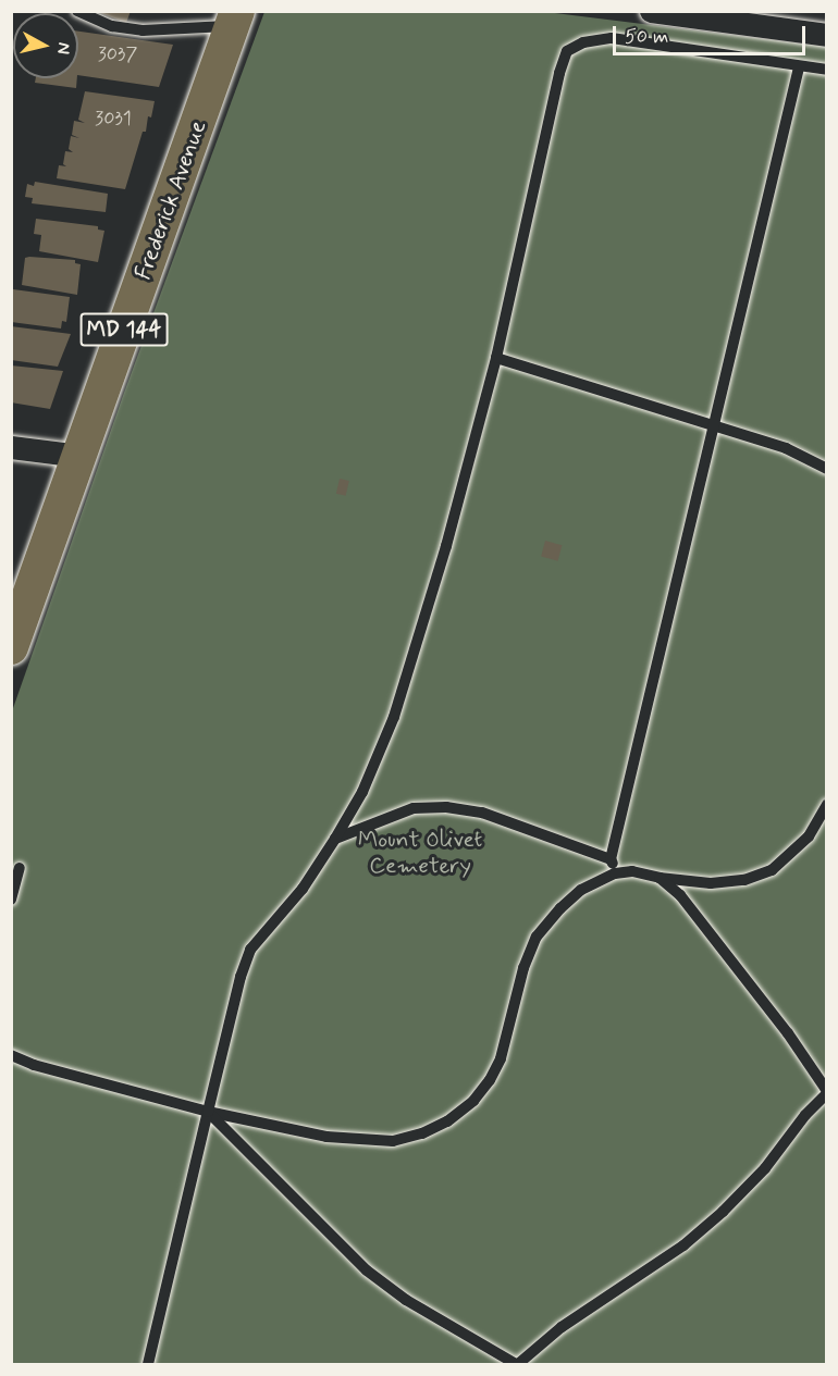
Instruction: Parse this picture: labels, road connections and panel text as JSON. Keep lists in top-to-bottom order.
{
  "streets": {
    "main road": ["Frederick Avenue", "MD 144"]
  },
  "parks": ["Mount Olivet Cemetery"],
  "house_numbers": ["3037", "3031"],
  "scale_bar": "50 m",
  "north": "right"
}
